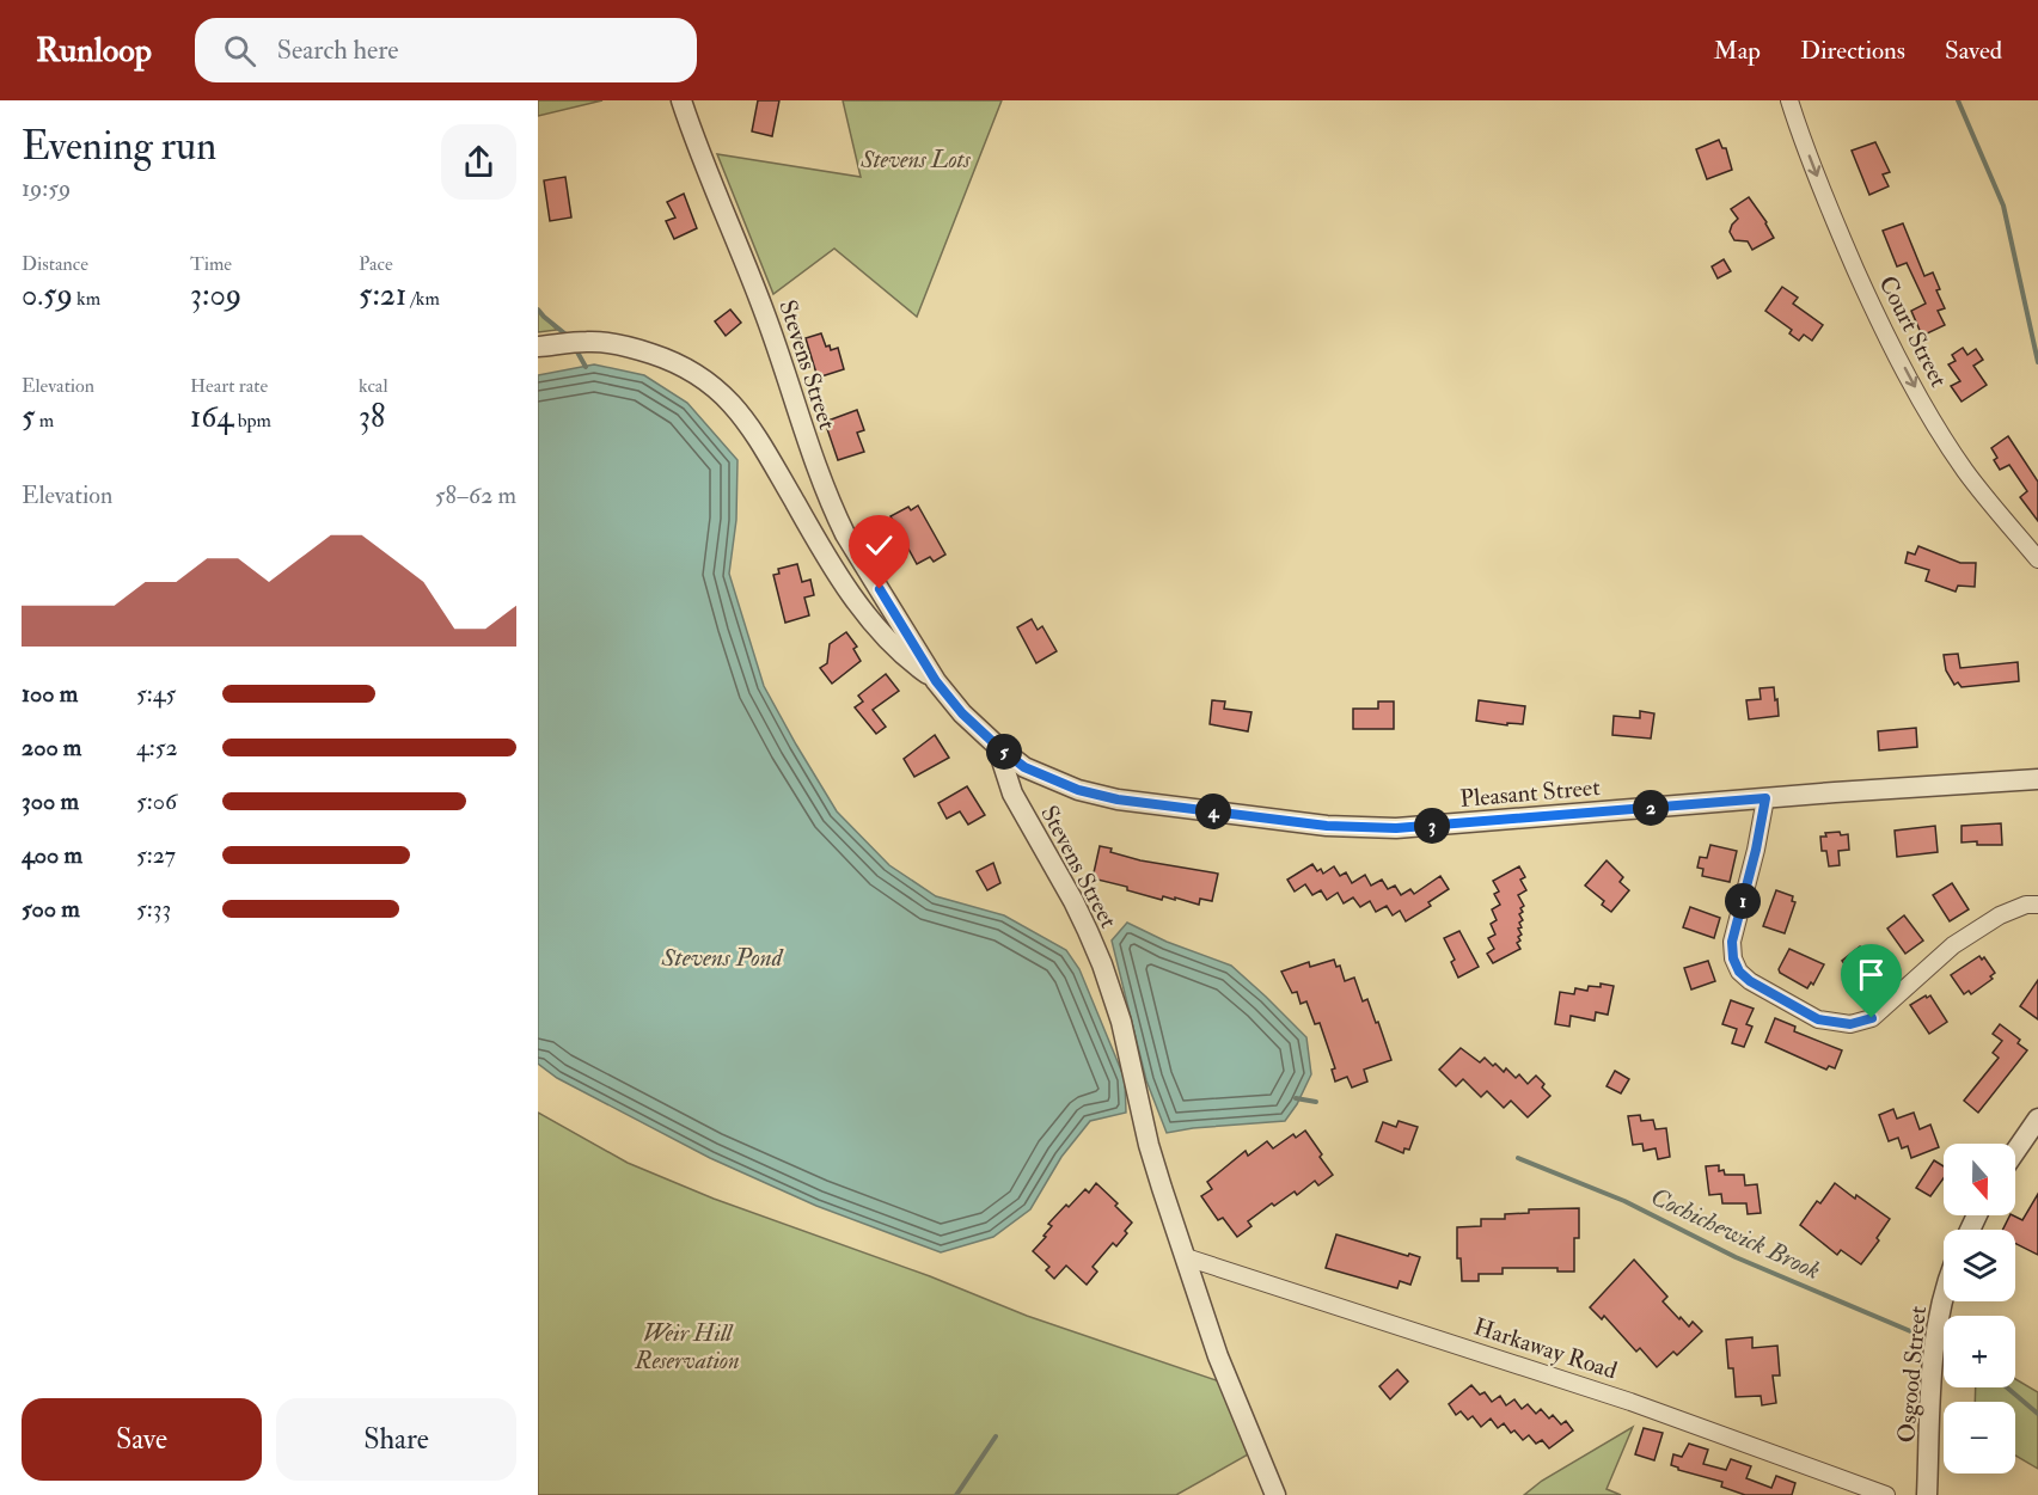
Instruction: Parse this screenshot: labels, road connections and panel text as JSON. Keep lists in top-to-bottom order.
{
  "streets": {
    "street": [
      "Court Street",
      "Stevens Street",
      "Pleasant Street",
      "Harkaway Road",
      "Osgood Street"
    ]
  },
  "crossings": [
    ["Stevens Street", "Pleasant Street"],
    ["Stevens Street", "Harkaway Road"]
  ],
  "one_way": ["Court Street"],
  "water": ["Stevens Pond", "Cochichewick Brook"],
  "parks": ["Stevens Lots", "Weir Hill Reservation"],
  "north": "bottom",
  "page": {
    "header": "Runloop",
    "search": "Search here",
    "nav": ["Map", "Directions", "Saved"],
    "heading": ["Evening run", "19:59"],
    "stats": [
      ["Distance", "0.59 km"],
      ["Time", "3:09"],
      ["Pace", "5:21 /km"],
      ["Elevation", "5 m"],
      ["Heart rate", "164 bpm"],
      ["kcal", "38"]
    ],
    "chart": ["Elevation", "58–62 m"],
    "list": [
      {
        "name": "100 m",
        "note": "5:45"
      },
      {
        "name": "200 m",
        "note": "4:52"
      },
      {
        "name": "300 m",
        "note": "5:06"
      },
      {
        "name": "400 m",
        "note": "5:27"
      },
      {
        "name": "500 m",
        "note": "5:33"
      }
    ],
    "pins": [
      "5",
      "2",
      "4",
      "3",
      "1"
    ],
    "map_buttons": ["+", "−"],
    "buttons": ["Save", "Share"]
  }
}
